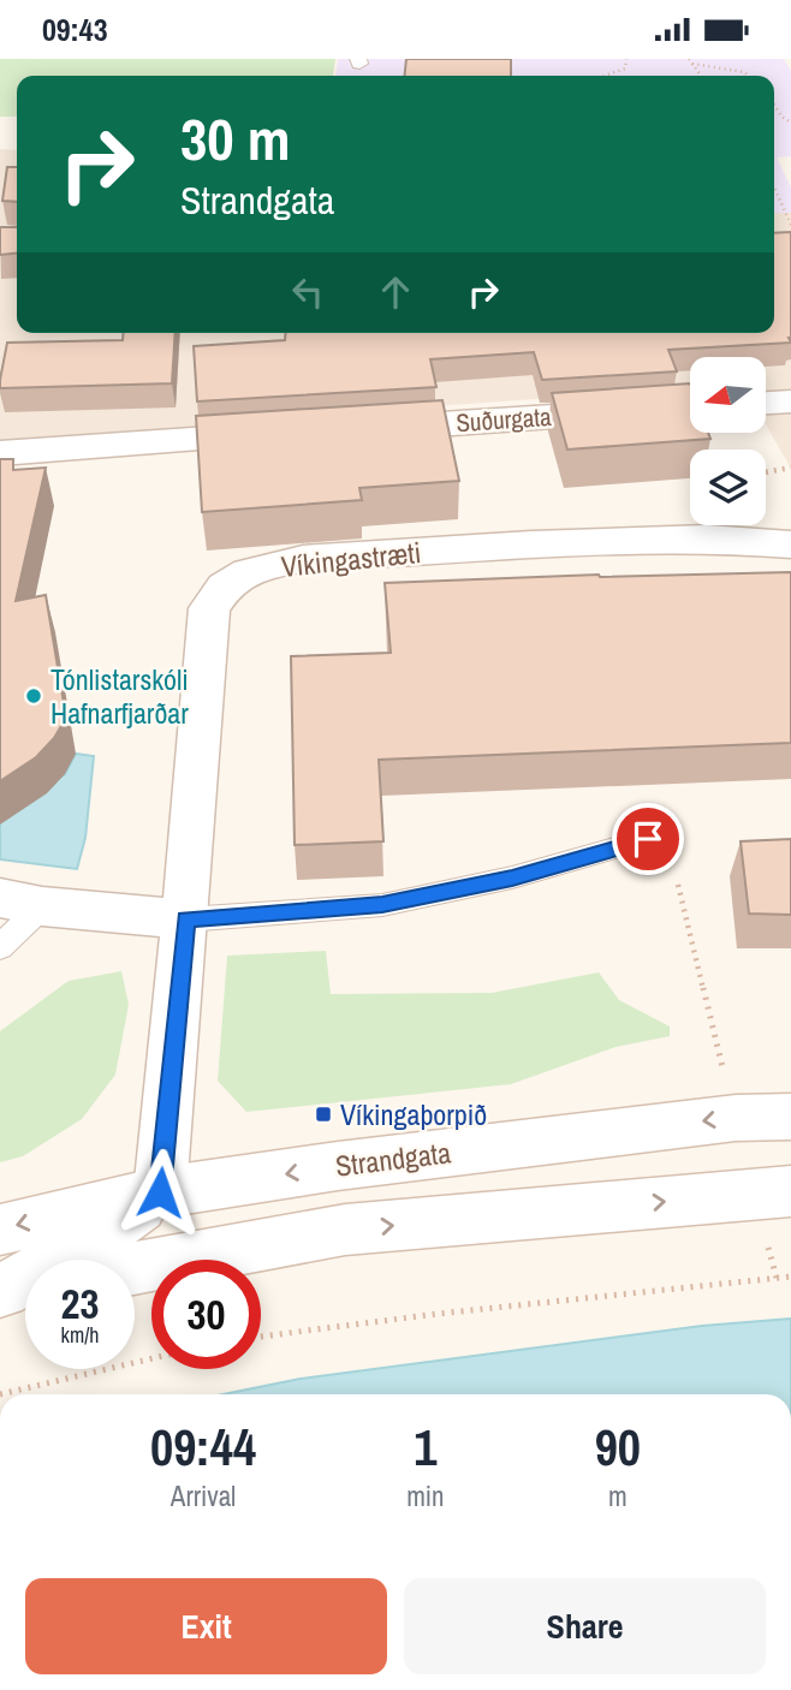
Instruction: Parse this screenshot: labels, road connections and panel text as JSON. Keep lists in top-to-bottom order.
{
  "streets": {
    "street": ["Suðurgata", "Víkingastræti", "Strandgata"]
  },
  "crossings": [
    ["Víkingastræti", "Strandgata"]
  ],
  "places": {
    "other": ["Tónlistarskóli Hafnarfjarðar"],
    "transit": ["Víkingaþorpið"]
  },
  "north": "left",
  "page": {
    "status": "09:43",
    "turn": ["30 m", "Strandgata"],
    "speed": "23 km/h",
    "limit": "30",
    "eta": [
      "09:44",
      "Arrival",
      "1",
      "min",
      "90",
      "m"
    ],
    "buttons": ["Exit", "Share"]
  }
}
